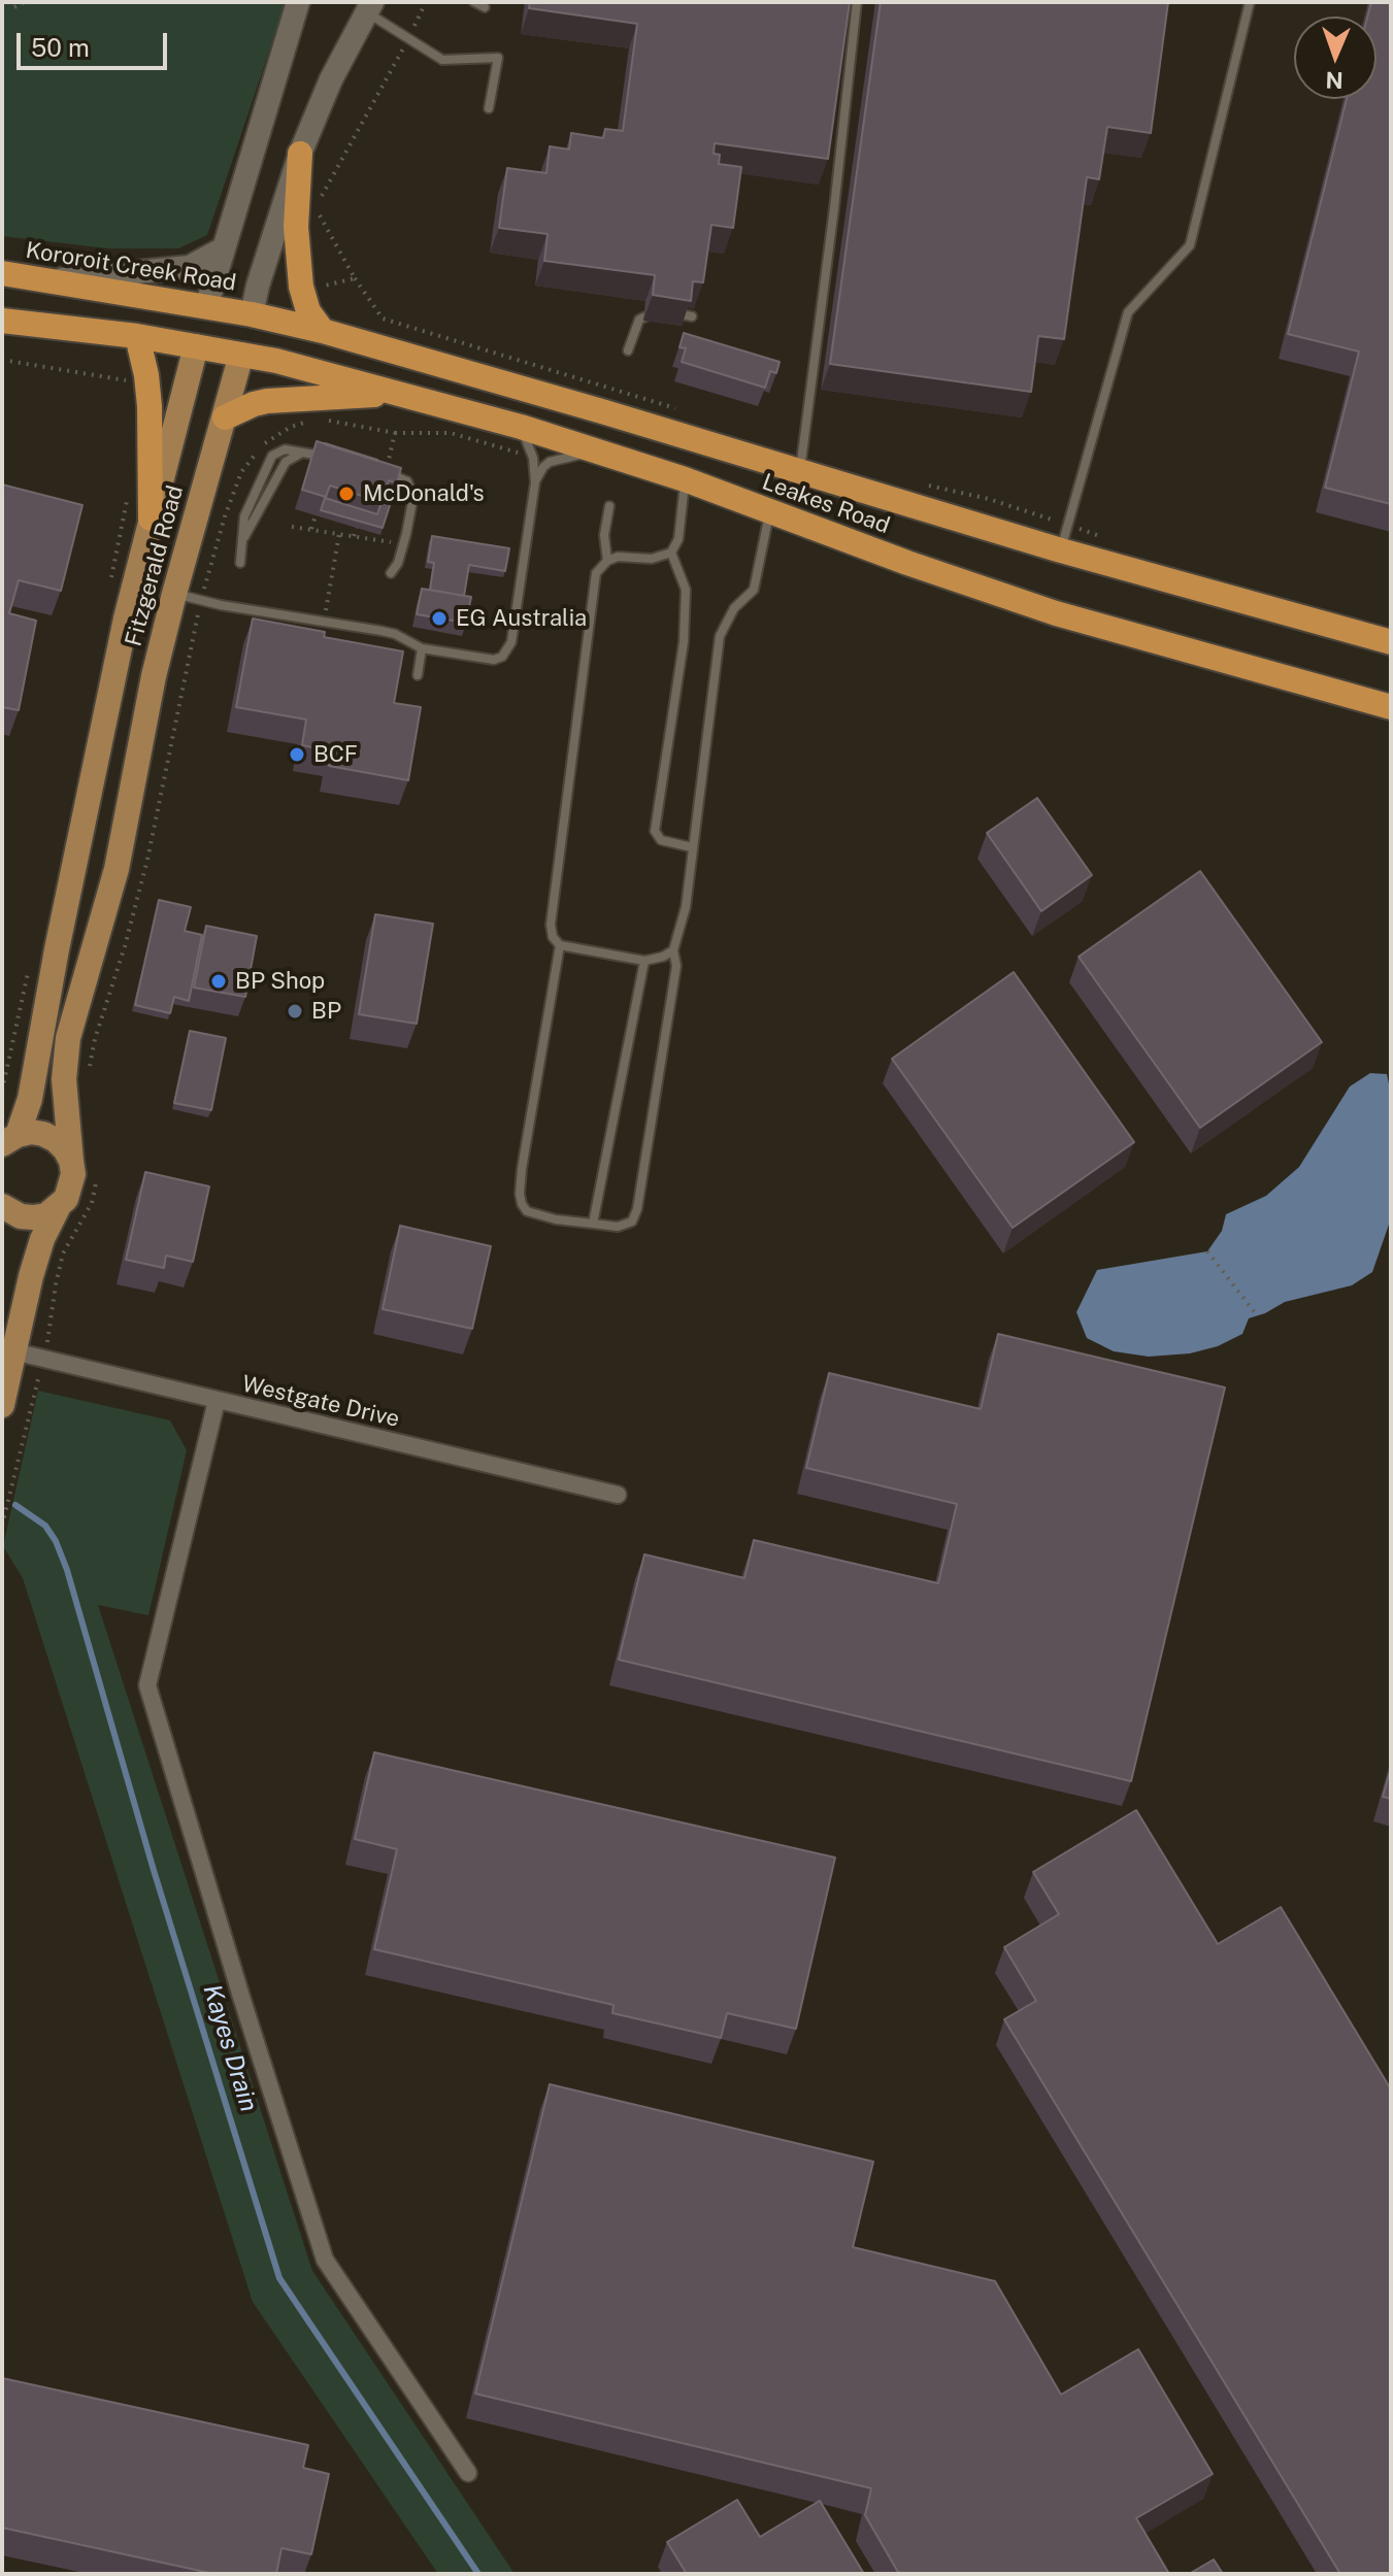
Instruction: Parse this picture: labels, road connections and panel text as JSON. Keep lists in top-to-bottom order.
{
  "streets": {
    "highway": ["Kororoit Creek Road", "Leakes Road", "Fitzgerald Road"],
    "street": ["Westgate Drive"]
  },
  "crossings": [
    ["Kororoit Creek Road", "Leakes Road"],
    ["Kororoit Creek Road", "Fitzgerald Road"],
    ["Leakes Road", "Fitzgerald Road"]
  ],
  "water": ["Kayes Drain"],
  "places": [
    "McDonald's",
    "EG Australia",
    "BCF",
    "BP Shop",
    "BP"
  ],
  "scale_bar": "50 m",
  "north": "bottom"
}
